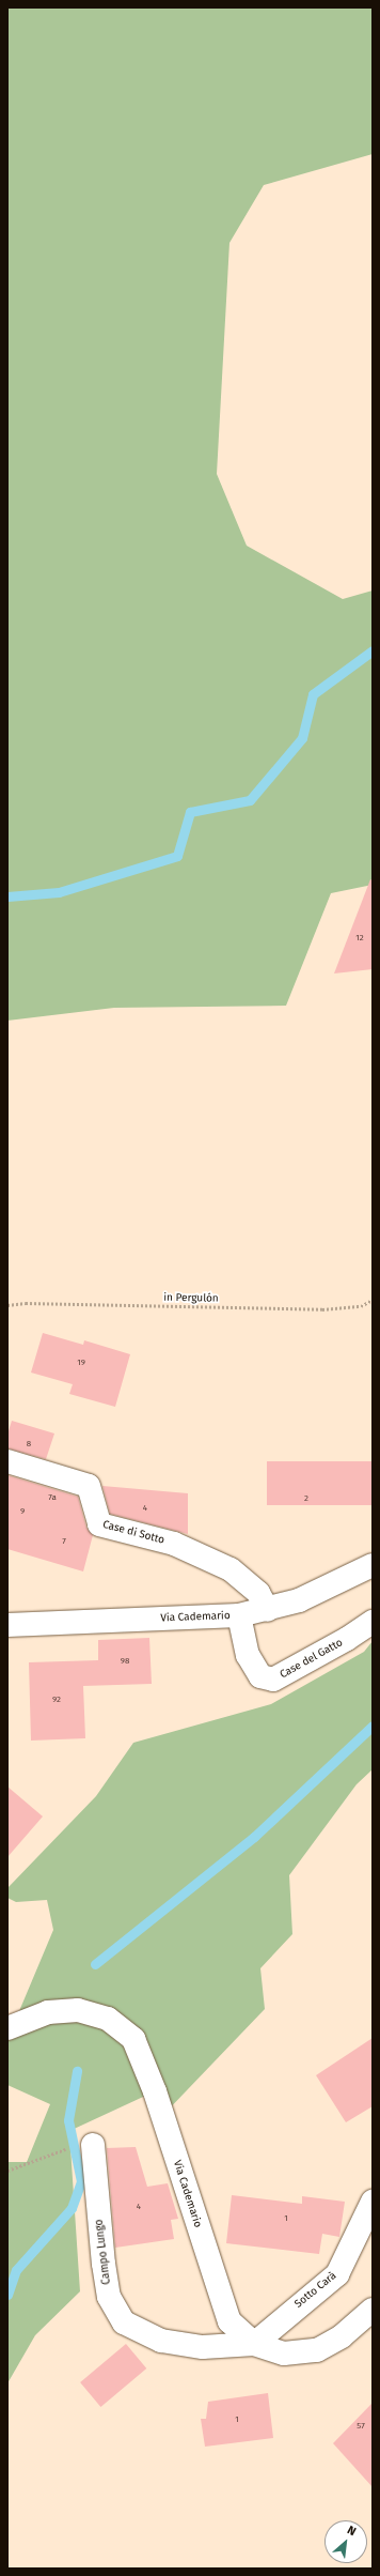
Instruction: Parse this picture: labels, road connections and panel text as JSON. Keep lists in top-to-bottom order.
{
  "streets": {
    "street": [
      "Case di Sotto",
      "Via Cademario",
      "Case del Gatto",
      "Campo Lungo",
      "Sotto Carà"
    ],
    "path": ["in Pergulón"]
  },
  "crossings": [
    ["Case di Sotto", "Via Cademario"],
    ["Via Cademario", "Case del Gatto"],
    ["Via Cademario", "Campo Lungo"],
    ["Via Cademario", "Sotto Carà"],
    ["Campo Lungo", "Sotto Carà"]
  ],
  "house_numbers": [
    "12",
    "19",
    "8",
    "7a",
    "2",
    "4",
    "9",
    "7",
    "98",
    "92",
    "4",
    "1",
    "1",
    "57"
  ],
  "north": "top right"
}
